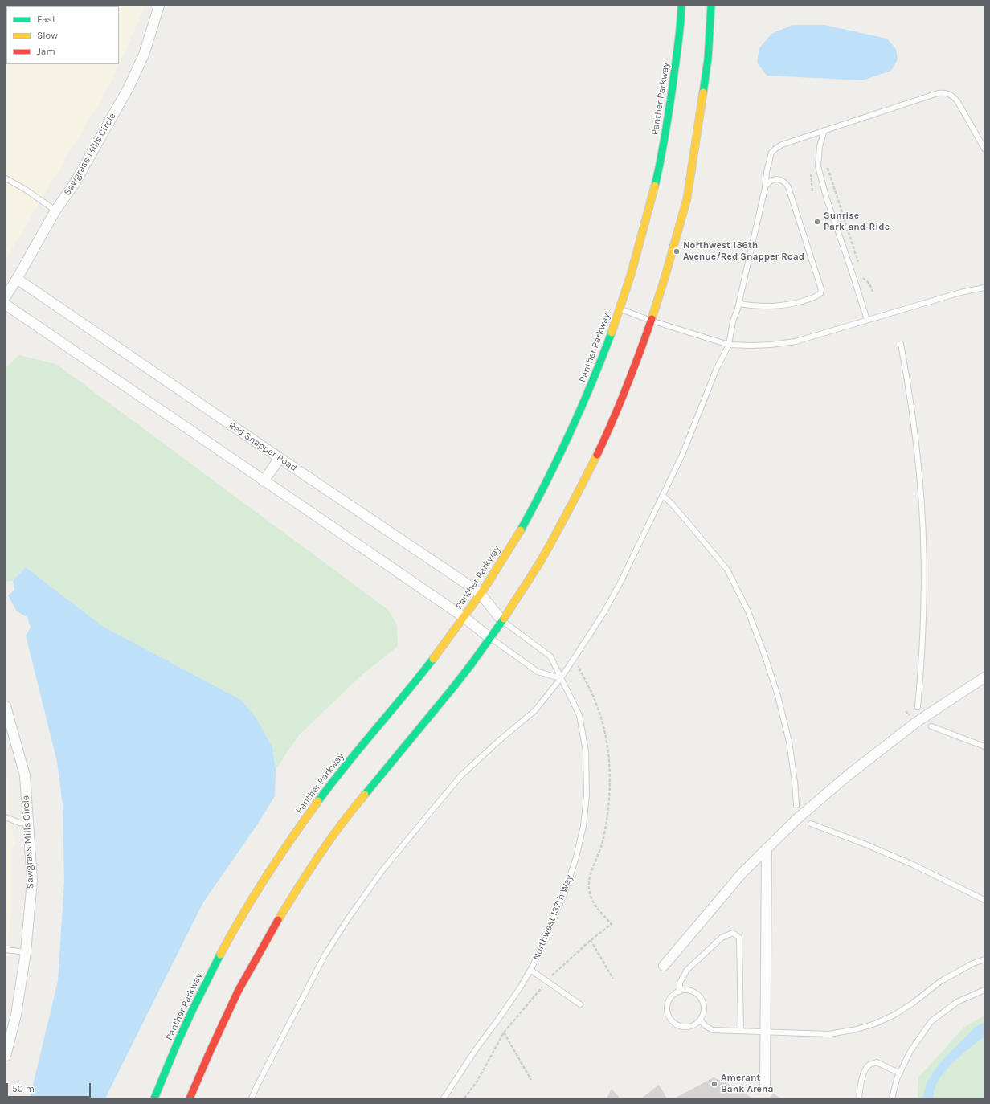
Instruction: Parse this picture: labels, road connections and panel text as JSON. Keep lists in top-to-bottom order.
{
  "streets": {
    "main road": ["Panther Parkway"],
    "street": ["Sawgrass Mills Circle", "Red Snapper Road"],
    "lane": ["Northwest 137th Way"]
  },
  "crossings": [
    ["Panther Parkway", "Red Snapper Road"],
    ["Sawgrass Mills Circle", "Red Snapper Road"],
    ["Red Snapper Road", "Northwest 137th Way"]
  ],
  "places": ["Sunrise Park-and-Ride", "Northwest 136th Avenue/Red Snapper Road", "Amerant Bank Arena"],
  "legend": ["Fast", "Slow", "Jam"],
  "scale_bar": "50 m"
}
